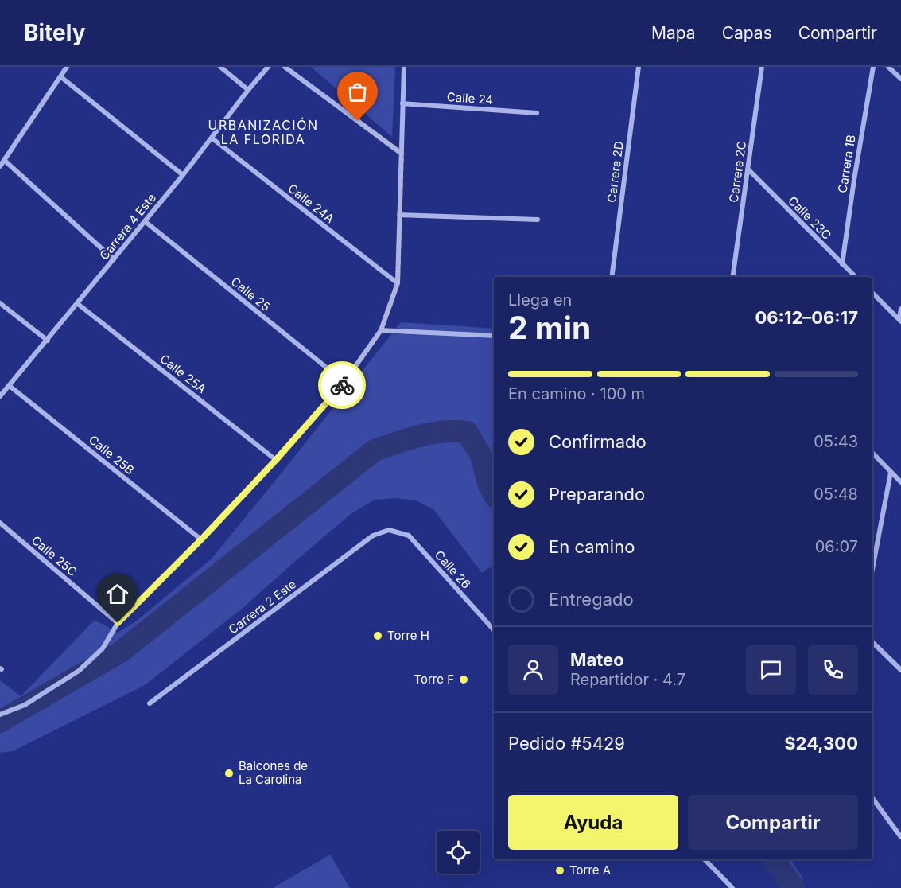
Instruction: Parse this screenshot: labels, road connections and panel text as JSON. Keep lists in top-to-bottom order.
{
  "streets": {
    "street": [
      "Calle 24",
      "Carrera 1B",
      "Carrera 2D",
      "Carrera 2C",
      "Calle 24A",
      "Calle 23C",
      "Carrera 4 Este",
      "Calle 25",
      "Calle 25A",
      "Calle 25B",
      "Calle 25C",
      "Calle 26",
      "Carrera 2 Este"
    ]
  },
  "crossings": [
    ["Carrera 1B", "Calle 23C"],
    ["Carrera 2C", "Calle 23C"],
    ["Calle 24A", "Carrera 4 Este"],
    ["Carrera 4 Este", "Calle 25"],
    ["Carrera 4 Este", "Calle 25A"],
    ["Carrera 4 Este", "Calle 25B"],
    ["Calle 26", "Carrera 2 Este"]
  ],
  "districts": ["URBANIZACIÓN LA FLORIDA"],
  "places": [
    "Torre H",
    "Torre F",
    "Balcones de La Carolina",
    "Torre A"
  ],
  "page": {
    "header": "Bitely",
    "nav": ["Mapa", "Capas", "Compartir"],
    "heading": ["2 min", "Llega en", "06:12–06:17"],
    "panel": [
      "Mateo",
      "Repartidor · 4.7",
      "Pedido #5429",
      "$24,300"
    ],
    "bar": "En camino · 100 m",
    "list": [
      ["Confirmado", "05:43"],
      ["Preparando", "05:48"],
      ["En camino", "06:07"],
      "Entregado"
    ],
    "buttons": ["Ayuda", "Compartir"]
  }
}
